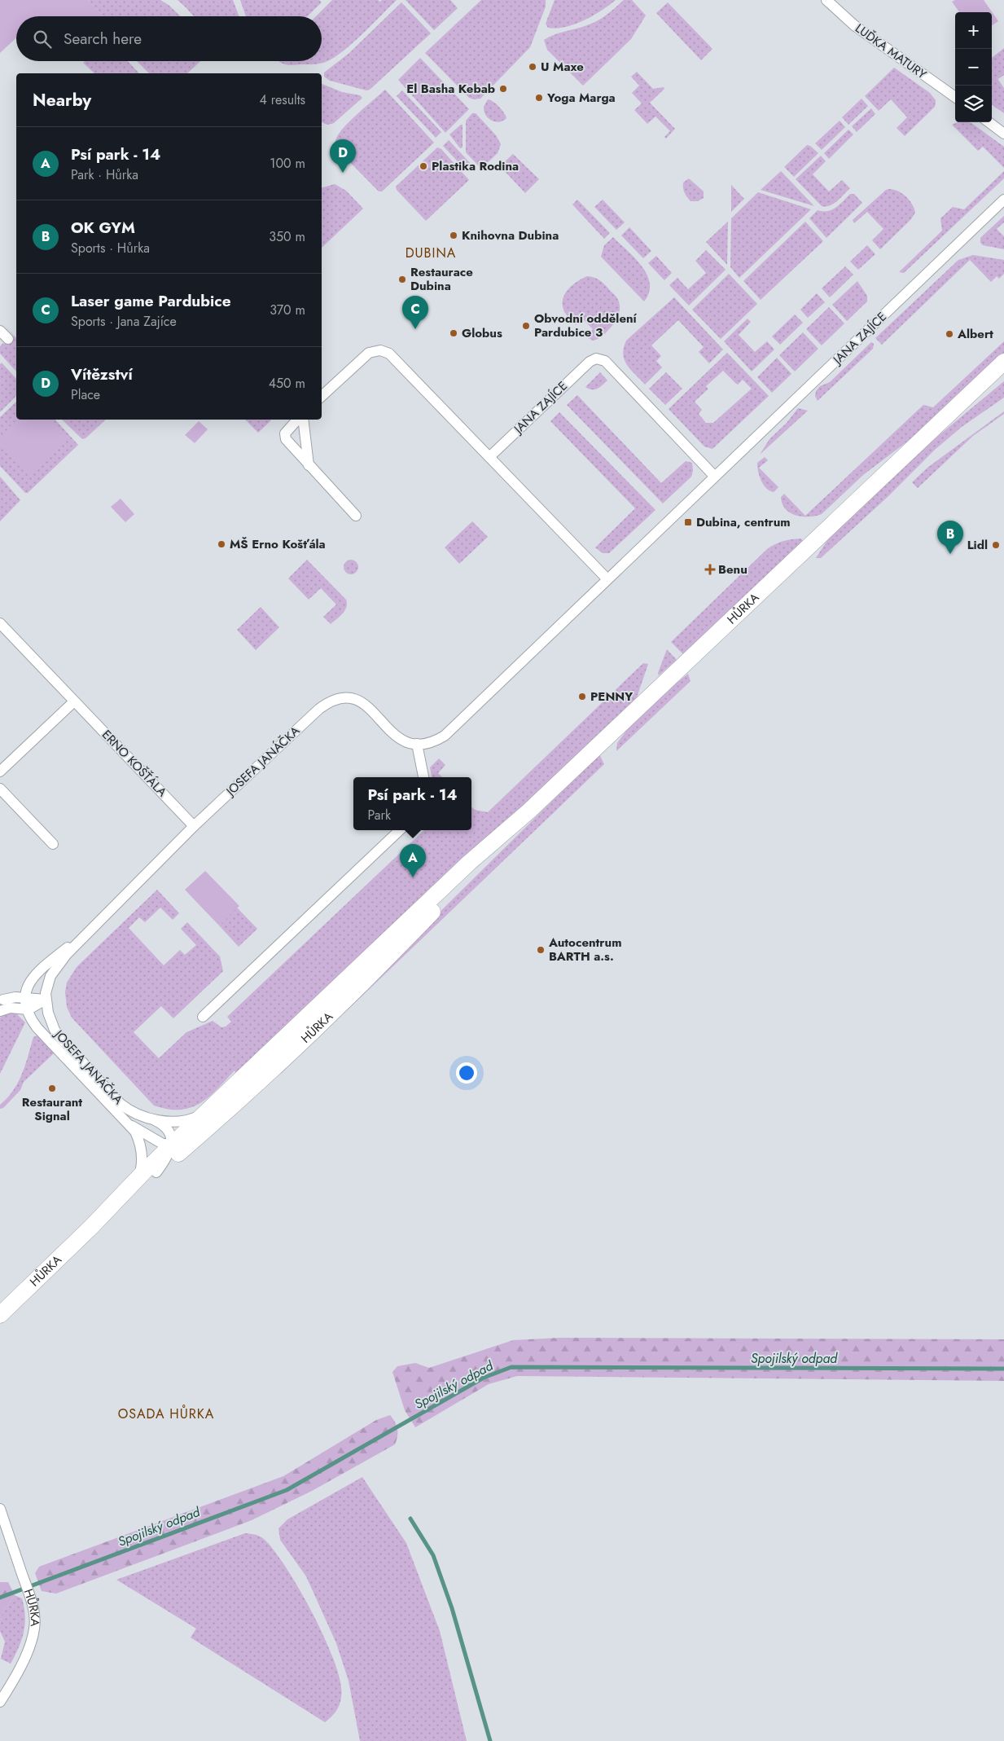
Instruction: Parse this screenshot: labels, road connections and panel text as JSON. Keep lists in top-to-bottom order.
{
  "streets": {
    "main road": ["HŮRKA"],
    "street": [
      "LUĎKA MATURY",
      "JANA ZAJÍCE",
      "JOSEFA JANÁČKA",
      "ERNO KOŠŤÁLA"
    ]
  },
  "crossings": [
    ["JANA ZAJÍCE", "JOSEFA JANÁČKA"],
    ["HŮRKA", "JOSEFA JANÁČKA"],
    ["JOSEFA JANÁČKA", "ERNO KOŠŤÁLA"]
  ],
  "districts": ["DUBINA", "OSADA HŮRKA"],
  "water": ["Spojilský odpad"],
  "places": {
    "other": [
      "U Maxe",
      "El Basha Kebab",
      "Yoga Marga",
      "Plastika Rodina",
      "Knihovna Dubina",
      "Restaurace Dubina",
      "Obvodní oddělení Pardubice 3",
      "Globus",
      "Albert",
      "MŠ Erno Košťála",
      "Lidl",
      "PENNY",
      "Autocentrum BARTH a.s.",
      "Restaurant Signal"
    ],
    "transit": ["Dubina, centrum"],
    "health": ["Benu"]
  },
  "page": {
    "map_buttons": ["+", "−"],
    "search": "Search here",
    "heading": ["Nearby", "4 results"],
    "list": [
      {
        "mark": "A",
        "name": "Psí park - 14",
        "note": "Park · Hůrka",
        "value": "100 m"
      },
      {
        "mark": "B",
        "name": "OK GYM",
        "note": "Sports · Hůrka",
        "value": "350 m"
      },
      {
        "mark": "C",
        "name": "Laser game Pardubice",
        "note": "Sports · Jana Zajíce",
        "value": "370 m"
      },
      {
        "mark": "D",
        "name": "Vítězství",
        "note": "Place",
        "value": "450 m"
      }
    ],
    "pins": [
      "D",
      "C",
      "B",
      "A"
    ],
    "popup": ["Psí park - 14", "Park"]
  }
}
